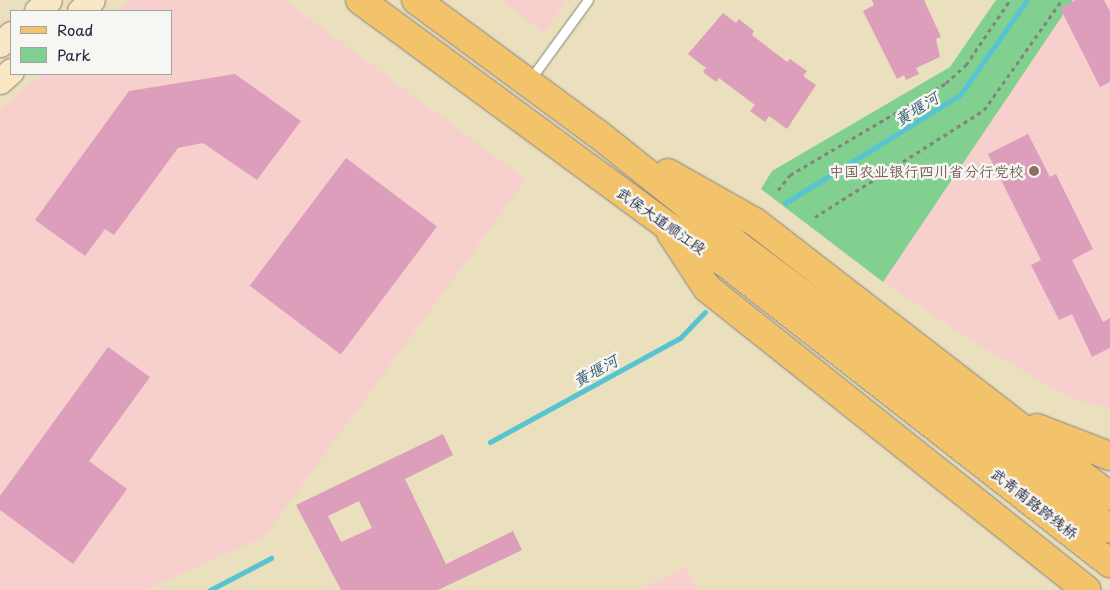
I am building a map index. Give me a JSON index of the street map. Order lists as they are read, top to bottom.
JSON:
{
  "streets": {
    "main road": ["武侯大道顺江段", "武青南路跨线桥"]
  },
  "crossings": [
    ["武侯大道顺江段", "武青南路跨线桥"]
  ],
  "water": ["黄堰河"],
  "places": ["中国农业银行四川省分行党校"],
  "legend": ["Road", "Park"]
}
